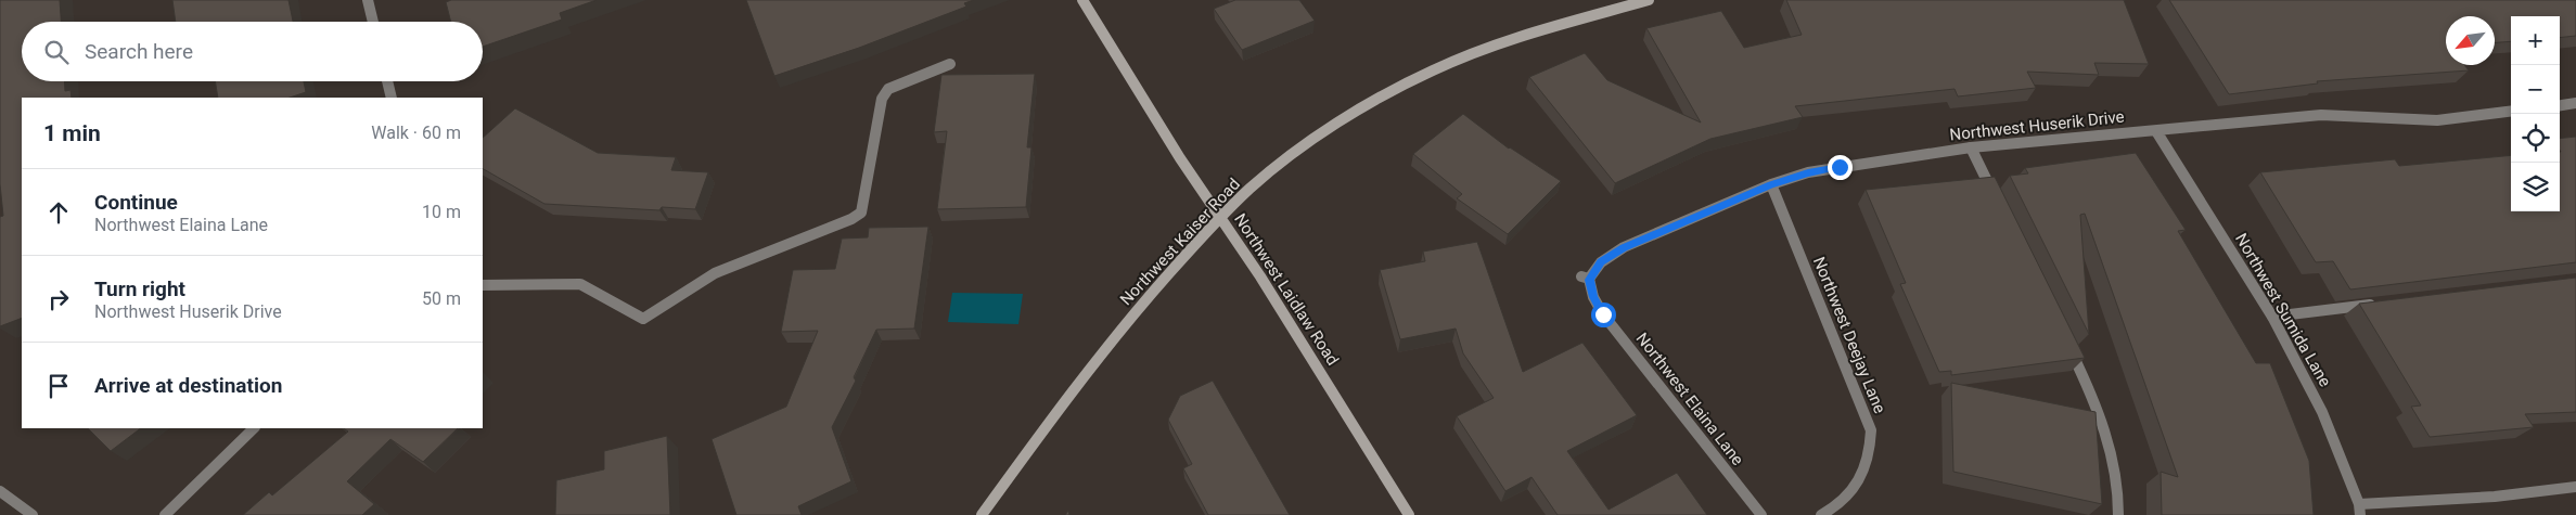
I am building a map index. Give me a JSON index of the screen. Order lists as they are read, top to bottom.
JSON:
{
  "streets": {
    "main road": ["Northwest Kaiser Road", "Northwest Laidlaw Road"],
    "street": [
      "Northwest Huserik Drive",
      "Northwest Sumida Lane",
      "Northwest Deejay Lane",
      "Northwest Elaina Lane"
    ]
  },
  "crossings": [
    ["Northwest Huserik Drive", "Northwest Sumida Lane"],
    ["Northwest Huserik Drive", "Northwest Deejay Lane"],
    ["Northwest Huserik Drive", "Northwest Elaina Lane"],
    ["Northwest Kaiser Road", "Northwest Laidlaw Road"]
  ],
  "north": "bottom left",
  "page": {
    "map_buttons": ["+", "−"],
    "search": "Search here",
    "heading": ["1 min", "Walk · 60 m"],
    "list": [
      ["Continue", "Northwest Elaina Lane", "10 m"],
      ["Turn right", "Northwest Huserik Drive", "50 m"],
      "Arrive at destination"
    ]
  }
}
